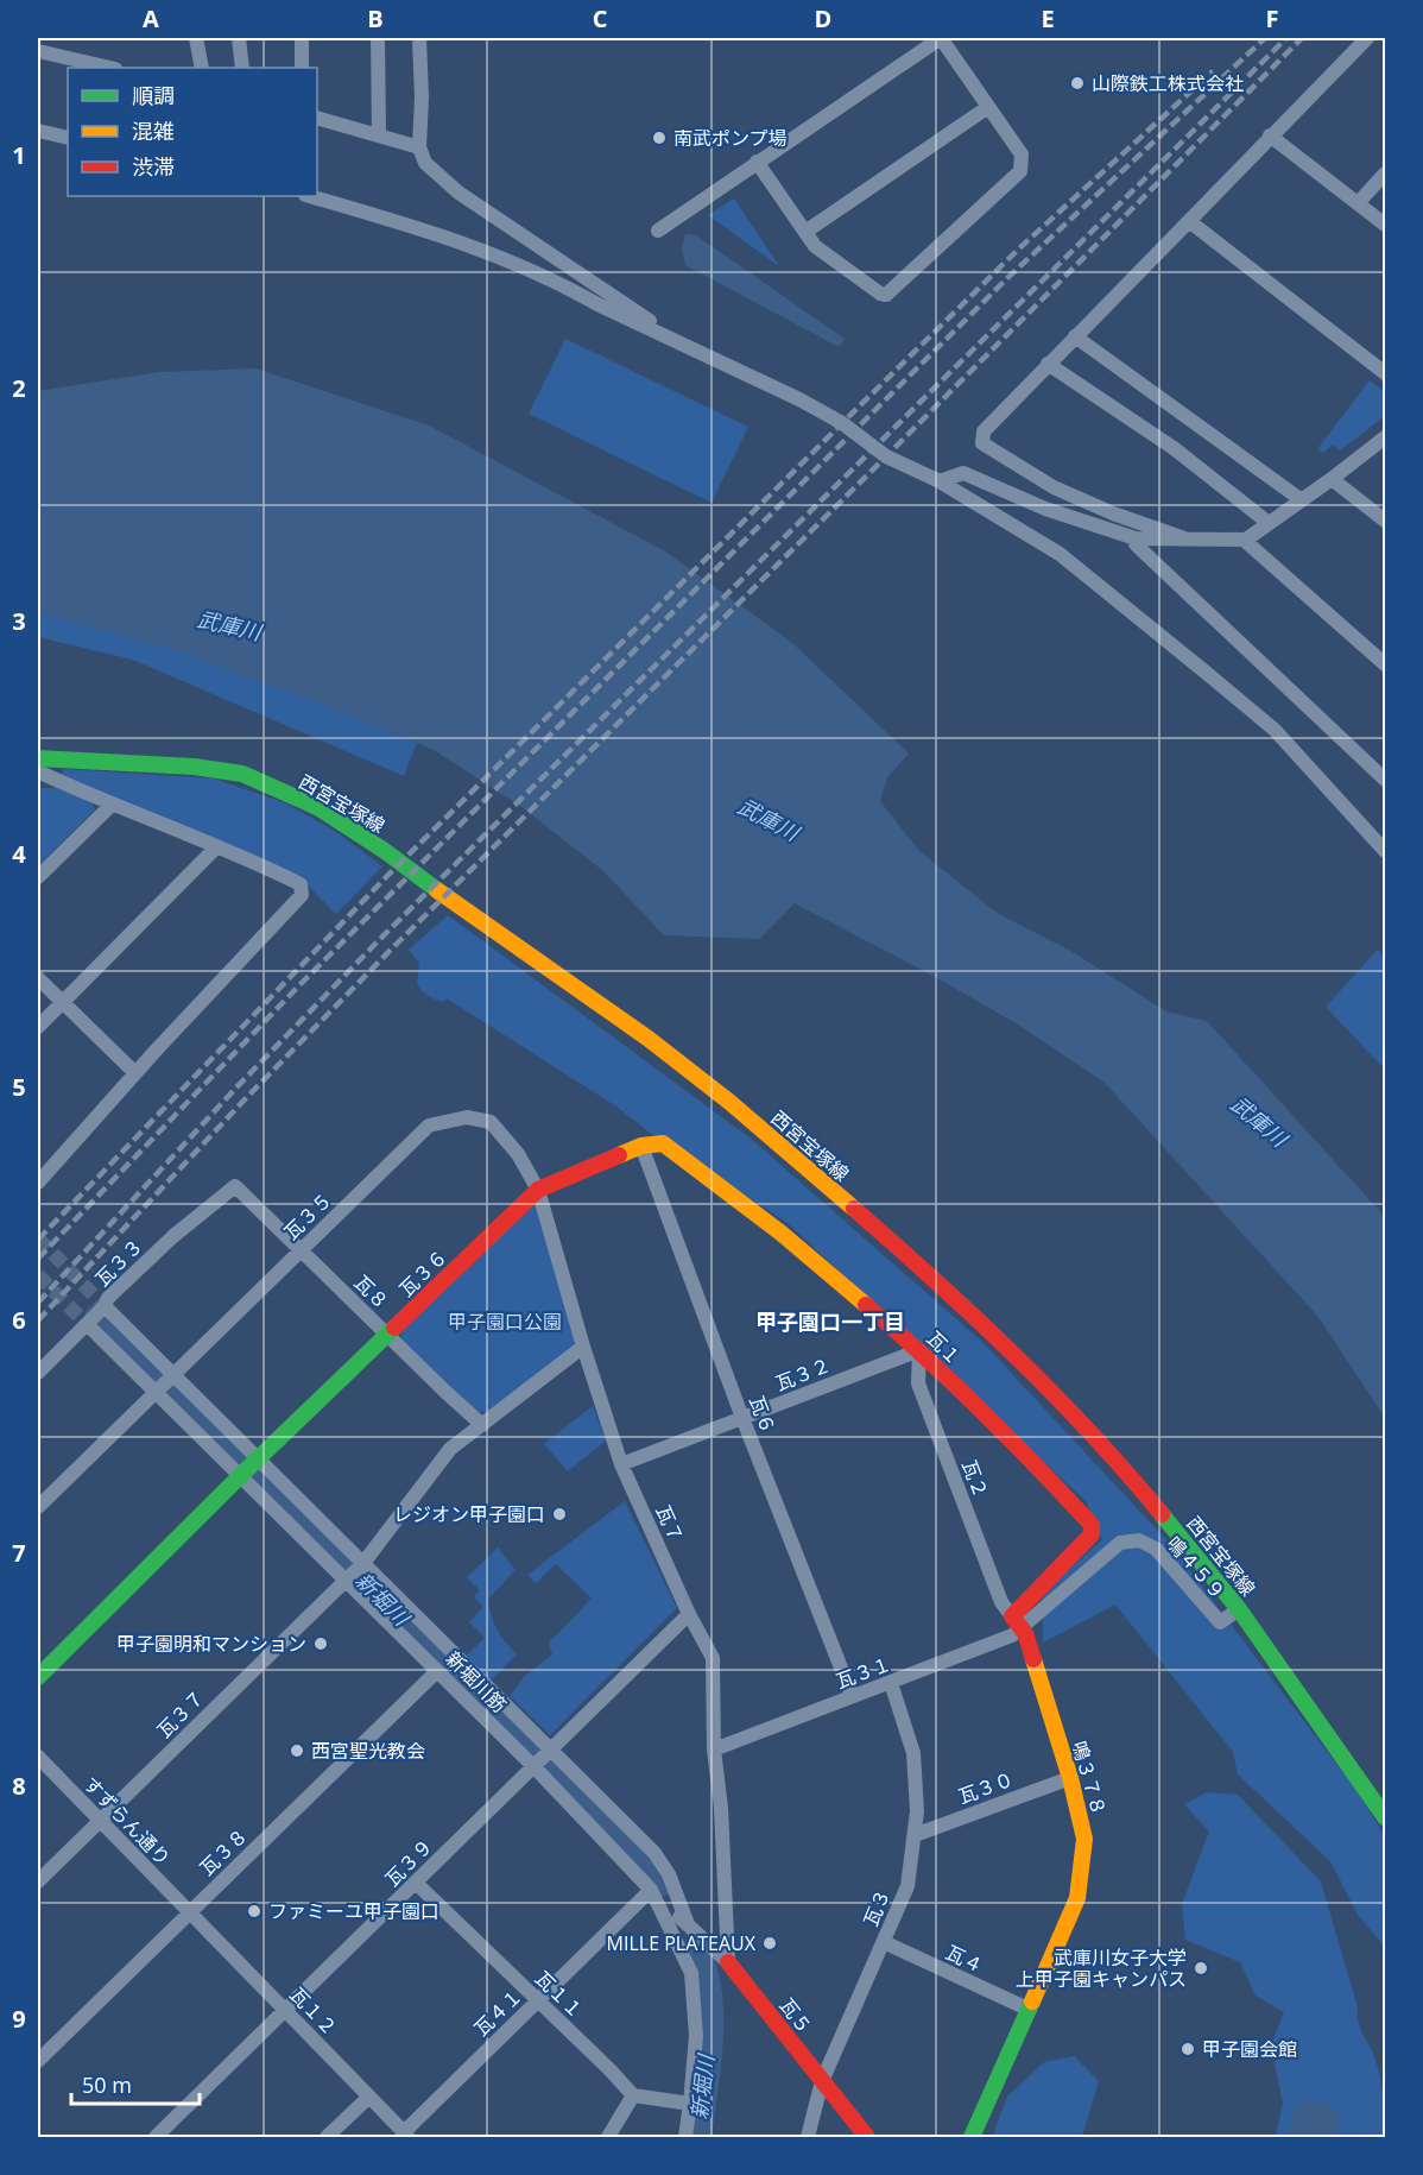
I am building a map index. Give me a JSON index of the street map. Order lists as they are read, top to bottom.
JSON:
{
  "streets": {
    "street": [
      "西宮宝塚線",
      "瓦３５",
      "瓦３３",
      "瓦３６",
      "瓦８",
      "瓦１",
      "瓦３２",
      "瓦６",
      "瓦２",
      "瓦７",
      "鳴４５９",
      "瓦３１",
      "新堀川筋",
      "瓦３７",
      "鳴３７８",
      "瓦３０",
      "すずらん通り",
      "瓦３８",
      "瓦３９",
      "瓦３",
      "瓦４",
      "瓦１１",
      "瓦１２",
      "瓦４１",
      "瓦５"
    ]
  },
  "crossings": [
    ["西宮宝塚線", "鳴４５９"],
    ["瓦３５", "瓦８"],
    ["瓦３５", "瓦７"],
    ["瓦３５", "新堀川筋"],
    ["瓦３３", "瓦８"],
    ["瓦３３", "新堀川筋"],
    ["瓦３６", "瓦８"],
    ["瓦３６", "瓦１"],
    ["瓦３６", "瓦６"],
    ["瓦３６", "瓦７"],
    ["瓦３６", "新堀川筋"],
    ["瓦８", "瓦３７"],
    ["瓦１", "瓦３２"],
    ["瓦１", "瓦６"],
    ["瓦１", "瓦２"],
    ["瓦１", "鳴４５９"],
    ["瓦１", "瓦３１"],
    ["瓦１", "鳴３７８"],
    ["瓦３２", "瓦６"],
    ["瓦３２", "瓦２"],
    ["瓦３２", "瓦７"],
    ["瓦６", "瓦３１"],
    ["瓦２", "鳴４５９"],
    ["瓦２", "瓦３１"],
    ["瓦２", "鳴３７８"],
    ["瓦７", "瓦３１"],
    ["瓦７", "瓦３７"],
    ["瓦７", "瓦３９"],
    ["瓦７", "瓦５"],
    ["鳴４５９", "瓦３１"],
    ["鳴４５９", "鳴３７８"],
    ["瓦３１", "鳴３７８"],
    ["瓦３１", "瓦３"],
    ["新堀川筋", "瓦３７"],
    ["新堀川筋", "瓦３８"],
    ["新堀川筋", "瓦３９"],
    ["新堀川筋", "瓦４１"],
    ["新堀川筋", "瓦５"],
    ["瓦３７", "すずらん通り"],
    ["鳴３７８", "瓦３０"],
    ["鳴３７８", "瓦４"],
    ["瓦３０", "瓦３"],
    ["すずらん通り", "瓦３８"],
    ["すずらん通り", "瓦１２"],
    ["瓦３８", "瓦１２"],
    ["瓦３９", "瓦１１"],
    ["瓦３９", "瓦１２"],
    ["瓦３", "瓦４"],
    ["瓦３", "瓦５"],
    ["瓦１１", "瓦４１"],
    ["瓦１２", "瓦４１"],
    ["瓦４１", "瓦５"]
  ],
  "districts": ["甲子園口一丁目"],
  "water": ["武庫川", "新堀川"],
  "parks": ["甲子園口公園"],
  "places": [
    "山際鉄工株式会社",
    "南武ポンプ場",
    "レジオン甲子園口",
    "甲子園明和マンション",
    "西宮聖光教会",
    "ファミーユ甲子園口",
    "MILLE PLATEAUX",
    "武庫川女子大学 上甲子園キャンパス",
    "甲子園会館"
  ],
  "legend": ["順調", "混雑", "渋滞"],
  "scale_bar": "50 m",
  "grid": {
    "columns": [
      "A",
      "B",
      "C",
      "D",
      "E",
      "F"
    ],
    "rows": [
      "1",
      "2",
      "3",
      "4",
      "5",
      "6",
      "7",
      "8",
      "9"
    ]
  }
}
